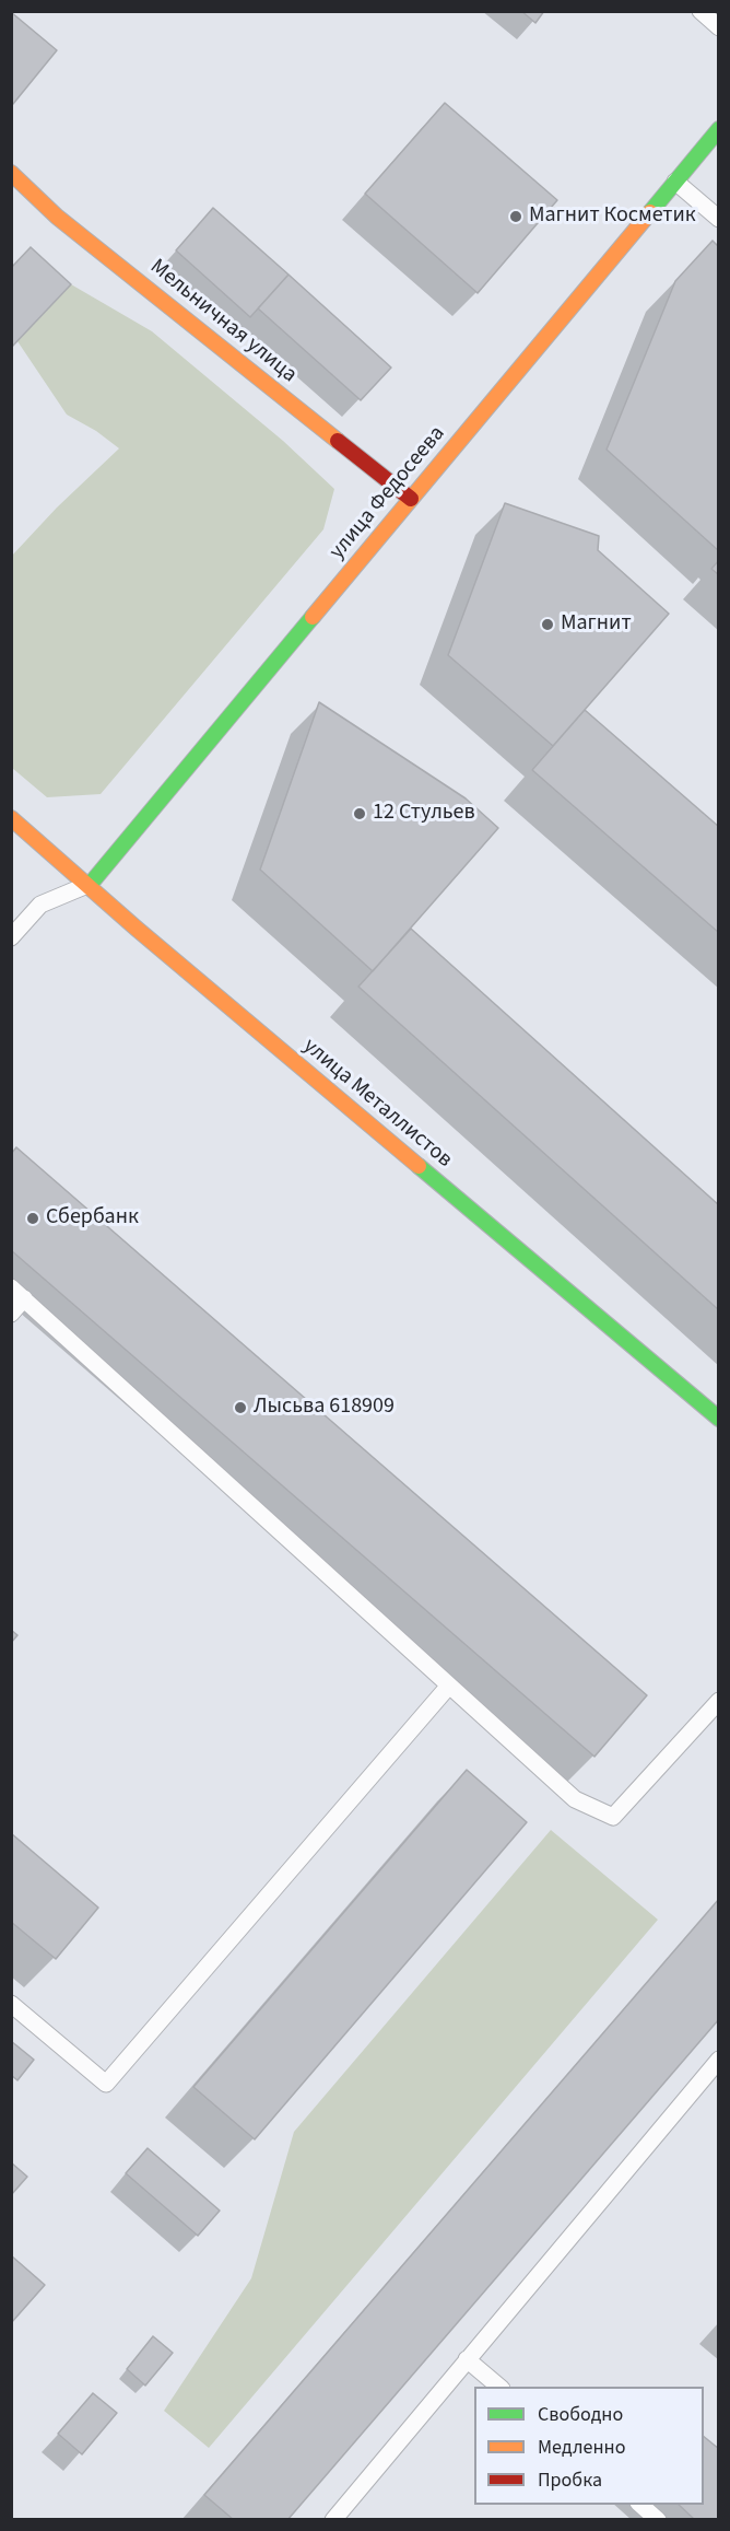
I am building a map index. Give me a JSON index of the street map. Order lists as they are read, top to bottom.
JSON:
{
  "streets": {
    "street": ["Мельничная улица", "улица Федосеева", "улица Металлистов"]
  },
  "crossings": [
    ["Мельничная улица", "улица Федосеева"],
    ["улица Федосеева", "улица Металлистов"]
  ],
  "places": [
    "Магнит Косметик",
    "Магнит",
    "12 Стульев",
    "Сбербанк",
    "Лысьва 618909"
  ],
  "legend": ["Свободно", "Медленно", "Пробка"]
}
